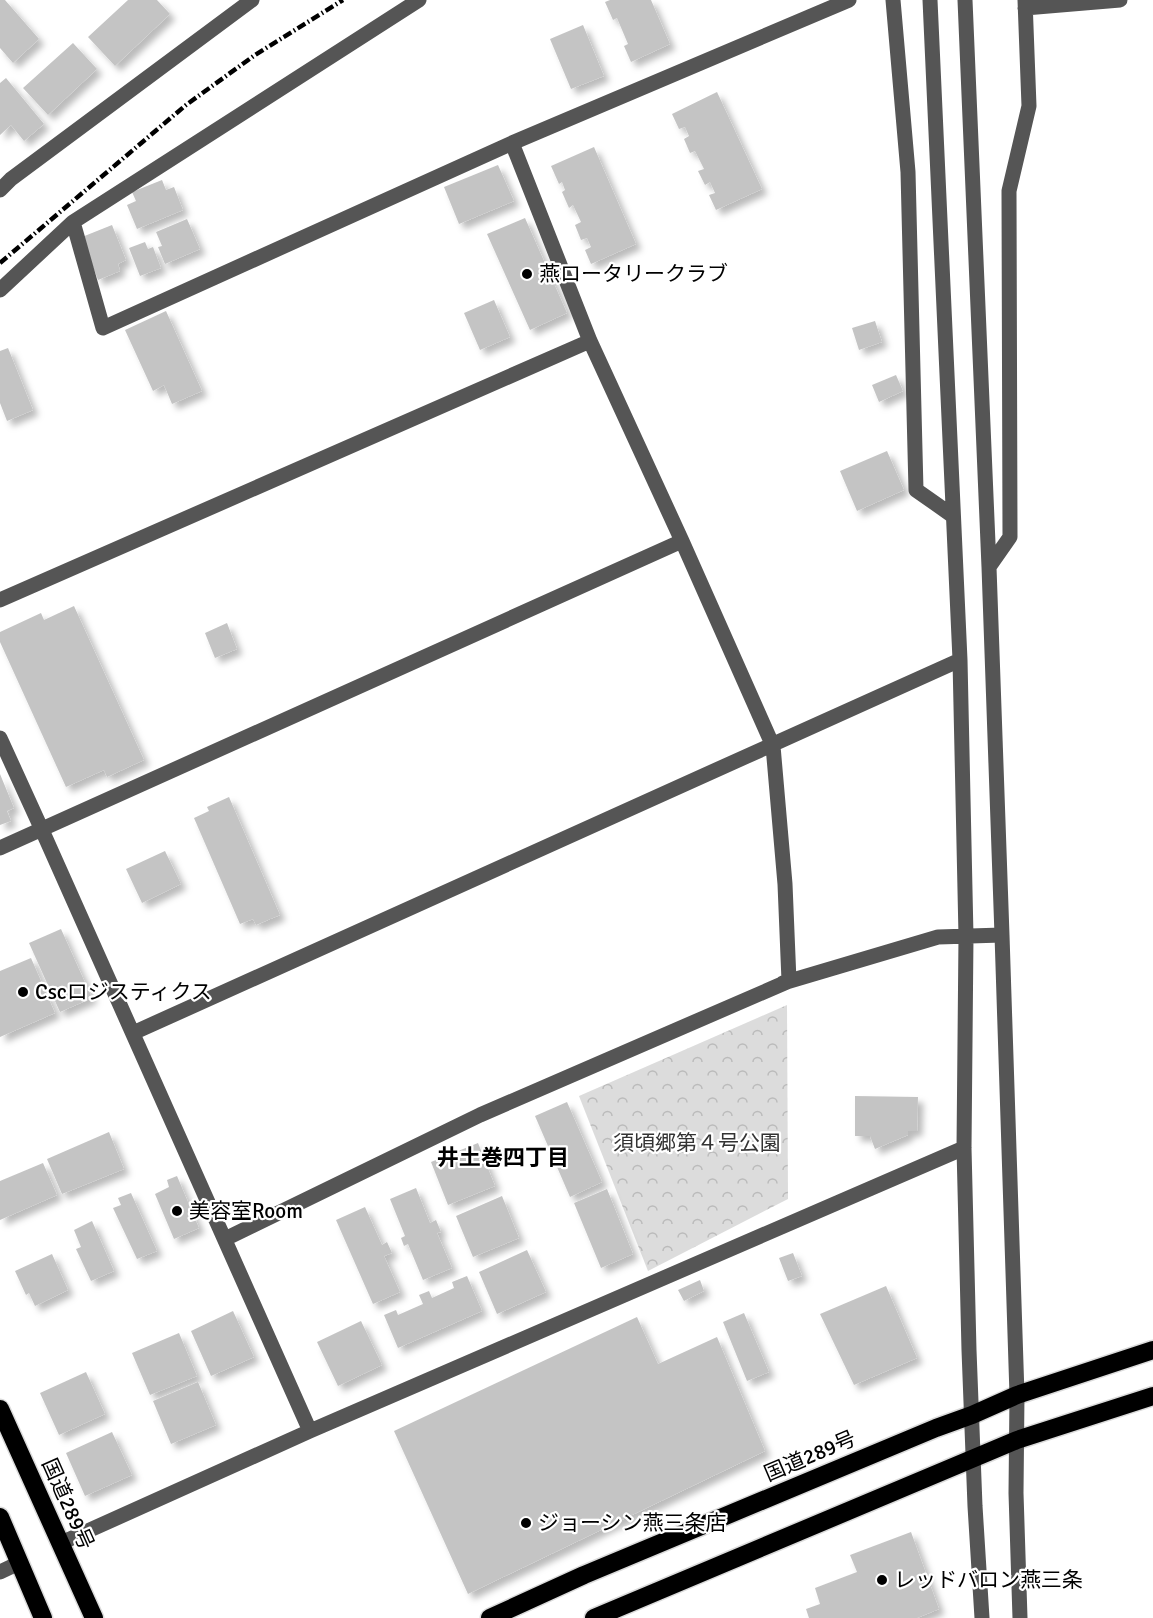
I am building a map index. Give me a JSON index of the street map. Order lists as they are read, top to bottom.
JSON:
{
  "streets": {
    "highway": ["国道289号"]
  },
  "districts": ["井土巻四丁目"],
  "parks": ["須頃郷第４号公園"],
  "places": [
    "燕ロータリークラブ",
    "Cscロジスティクス",
    "美容室Room",
    "ジョーシン燕三条店",
    "レッドバロン燕三条"
  ]
}
